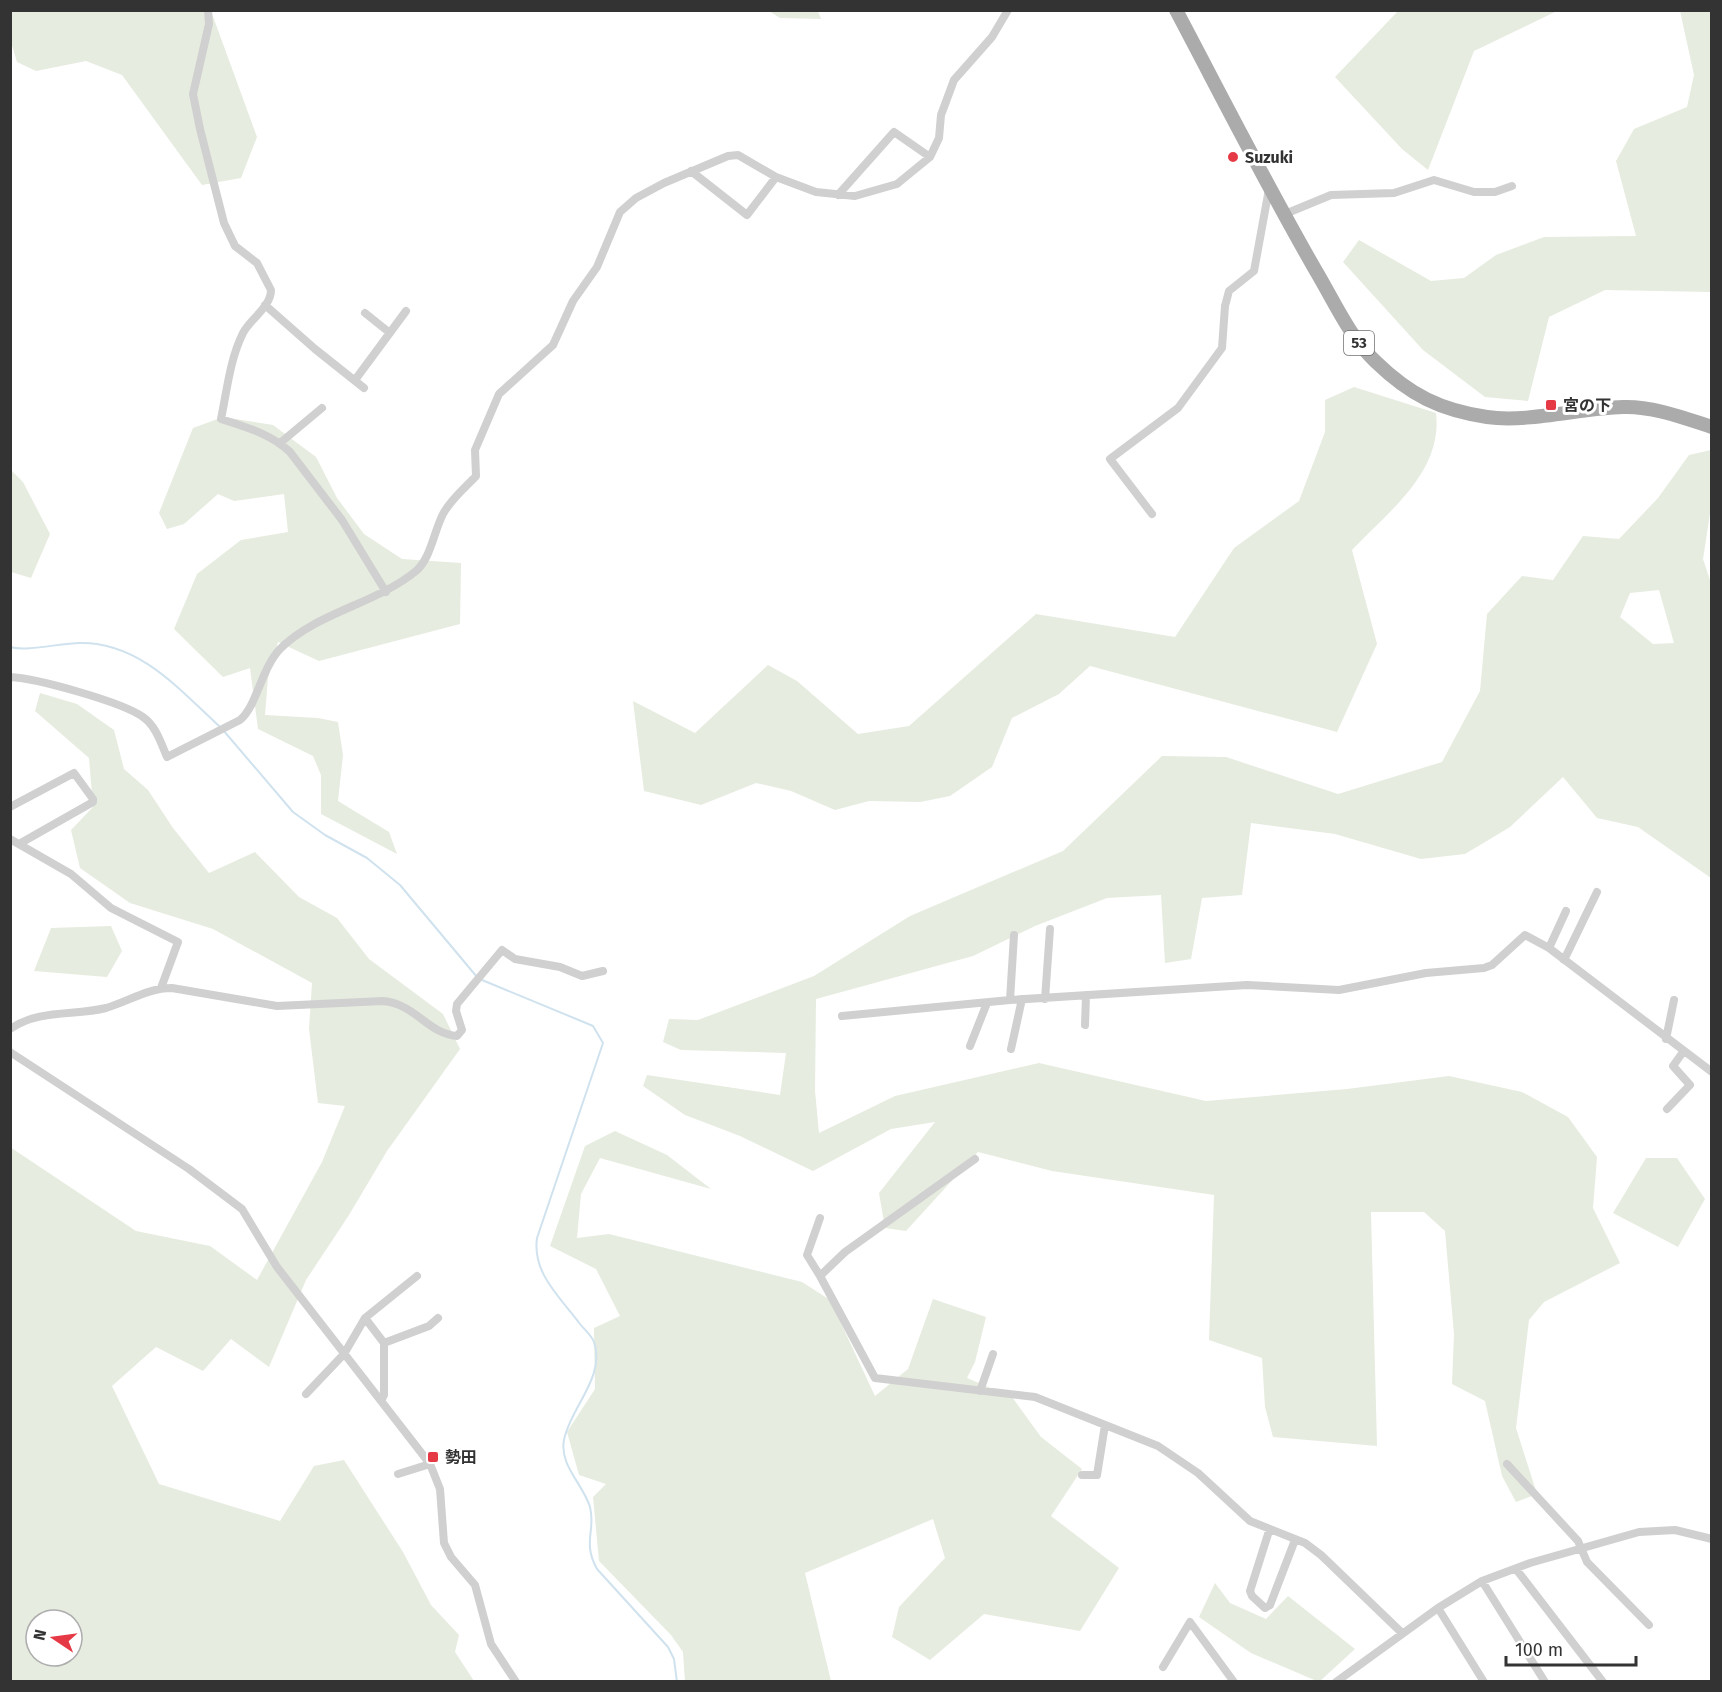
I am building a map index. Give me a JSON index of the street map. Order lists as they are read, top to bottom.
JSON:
{
  "streets": {
    "main road": ["53"]
  },
  "places": {
    "other": ["Suzuki"],
    "transit": ["宮の下", "勢田"]
  },
  "scale_bar": "100 m",
  "north": "left"
}
